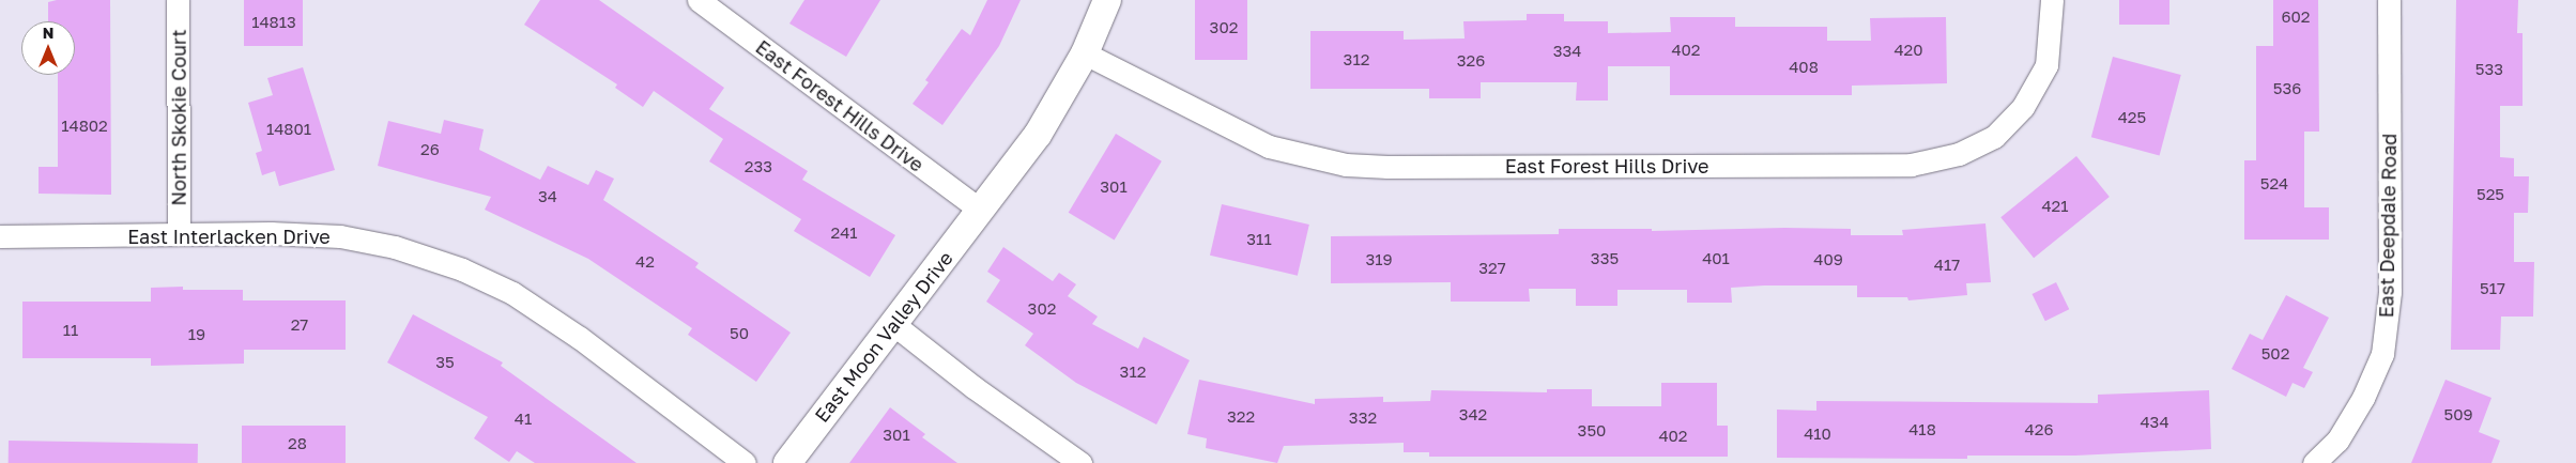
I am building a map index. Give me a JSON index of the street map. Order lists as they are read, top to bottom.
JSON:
{
  "streets": {
    "street": [
      "East Forest Hills Drive",
      "North Skokie Court",
      "East Deepdale Road",
      "East Interlacken Drive",
      "East Moon Valley Drive"
    ]
  },
  "crossings": [
    ["East Forest Hills Drive", "East Moon Valley Drive"],
    ["North Skokie Court", "East Interlacken Drive"]
  ],
  "house_numbers": [
    "602",
    "14813",
    "302",
    "402",
    "420",
    "334",
    "312",
    "326",
    "408",
    "533",
    "536",
    "425",
    "14802",
    "14801",
    "26",
    "233",
    "524",
    "301",
    "525",
    "34",
    "421",
    "241",
    "311",
    "335",
    "401",
    "319",
    "409",
    "42",
    "417",
    "327",
    "517",
    "302",
    "27",
    "11",
    "50",
    "19",
    "502",
    "35",
    "312",
    "342",
    "509",
    "322",
    "332",
    "41",
    "434",
    "418",
    "426",
    "350",
    "410",
    "301",
    "402",
    "28"
  ],
  "north": "top"
}
